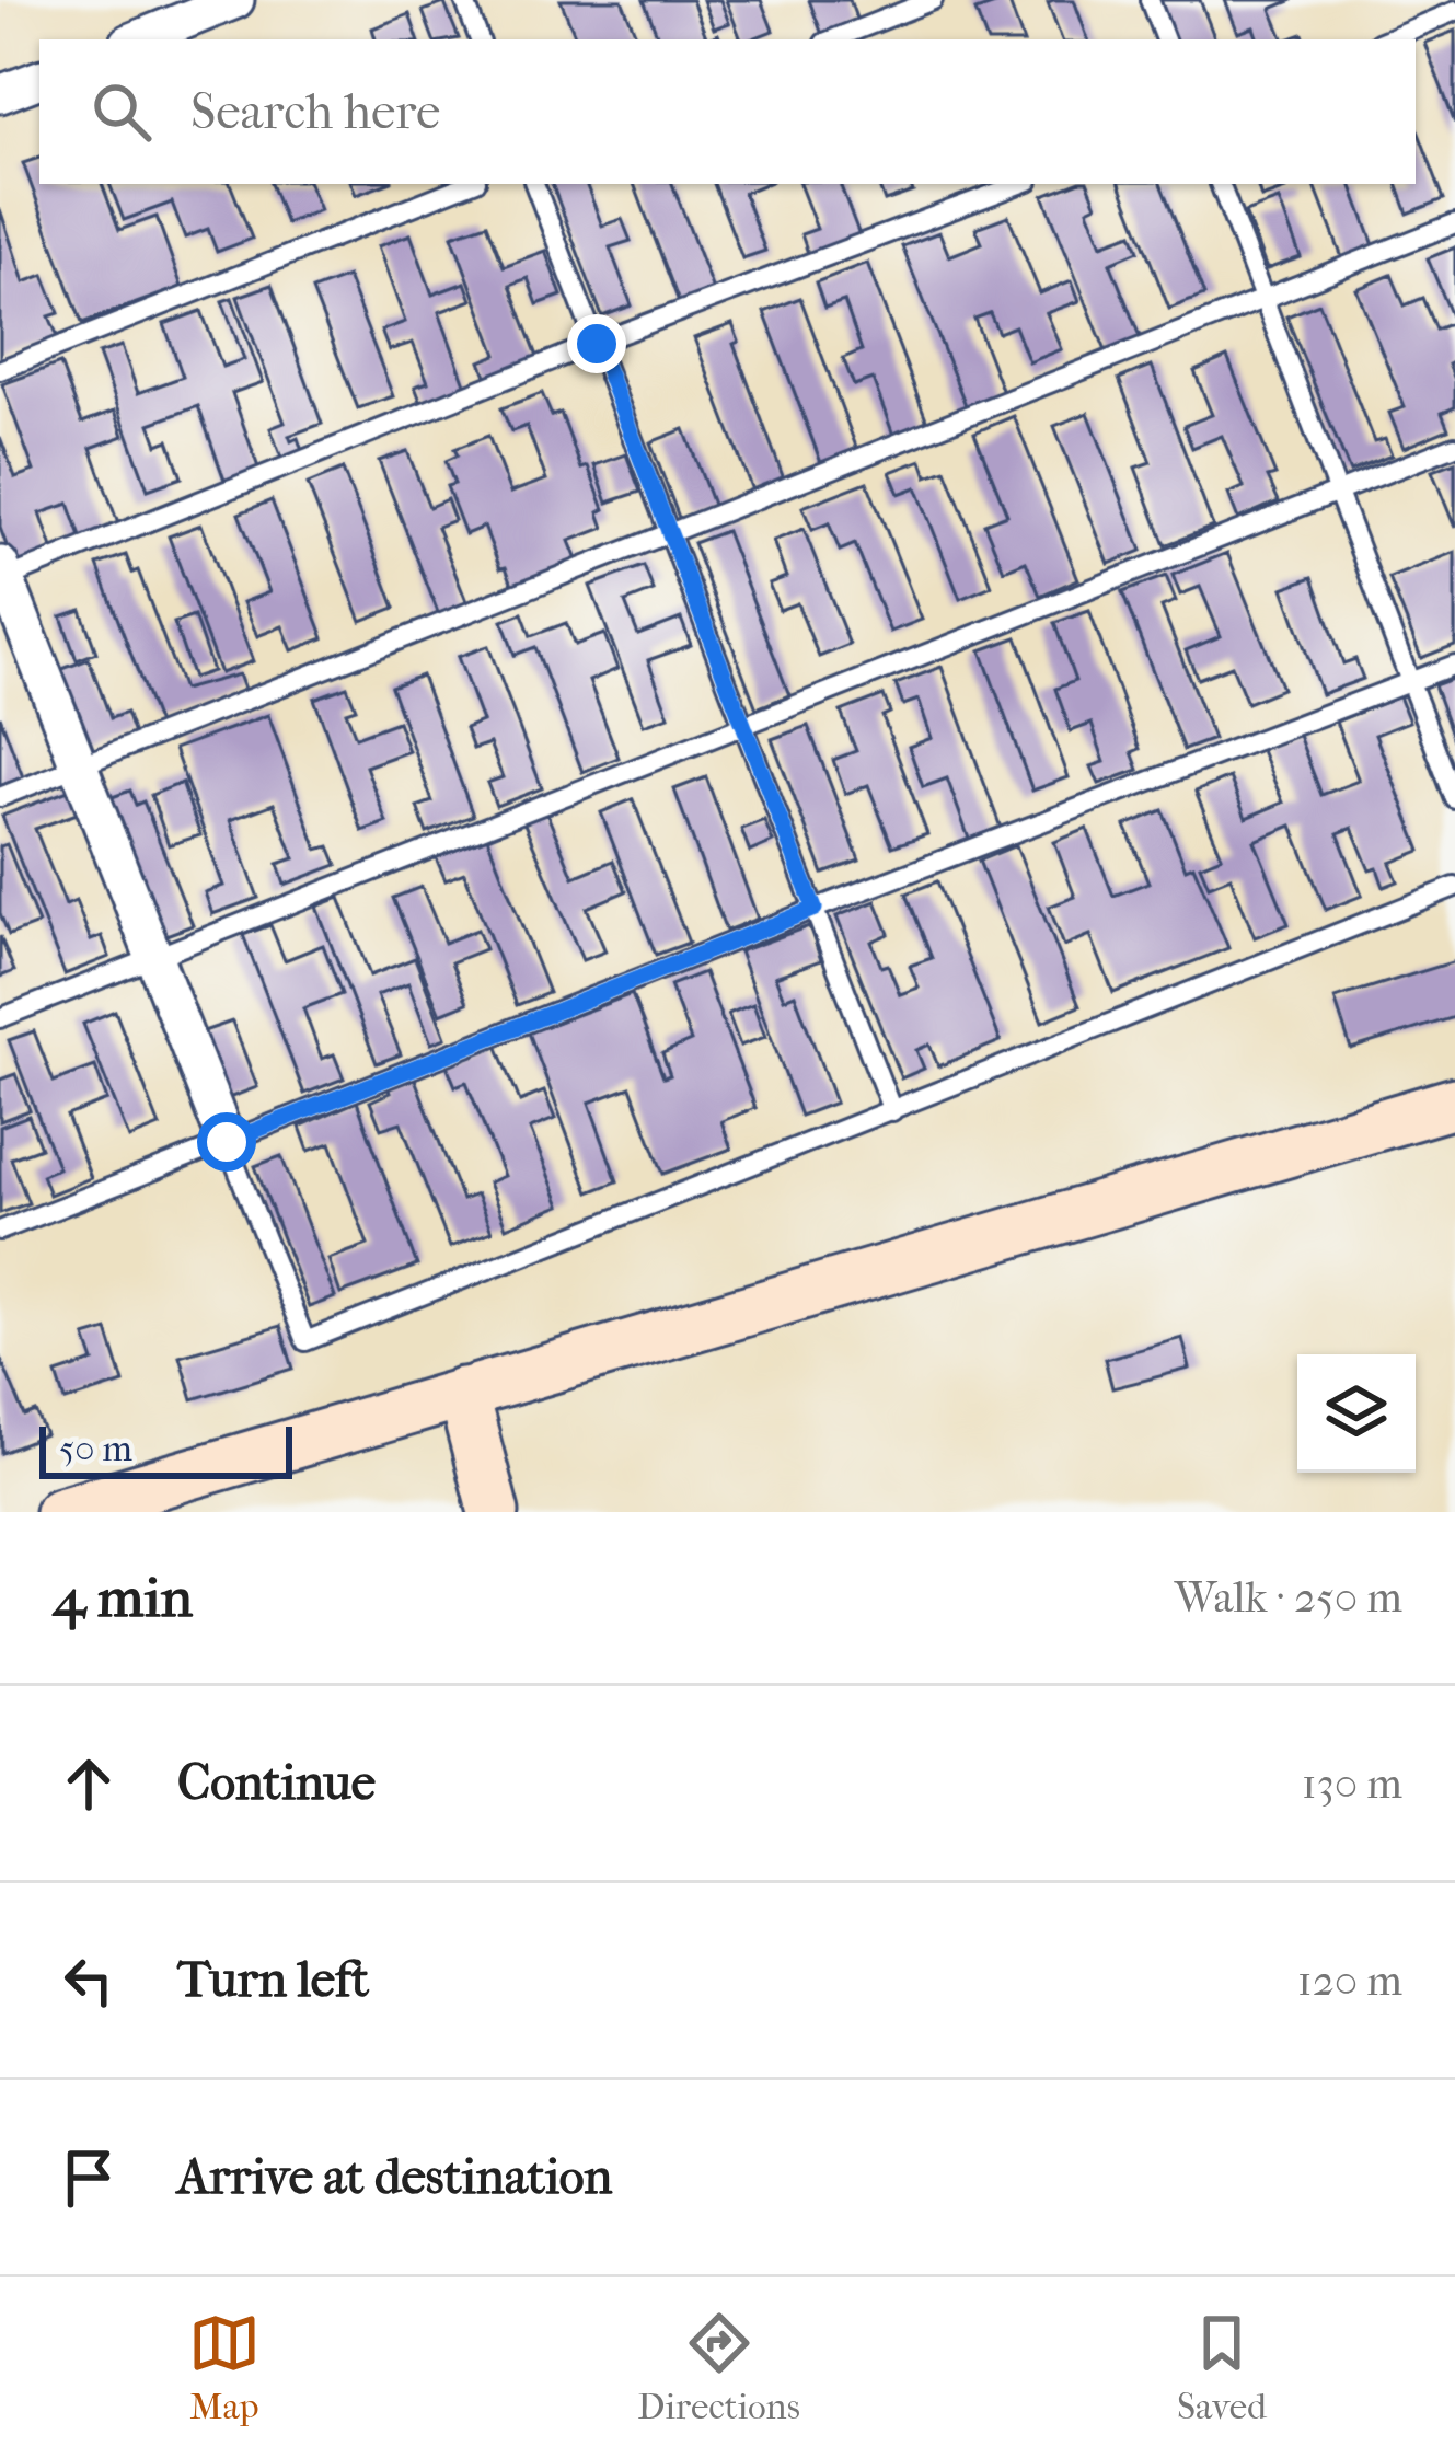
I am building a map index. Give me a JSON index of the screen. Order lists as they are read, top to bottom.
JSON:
{
  "scale_bar": "50 m",
  "page": {
    "search": "Search here",
    "scale": "50 m",
    "heading": ["4 min", "Walk · 250 m"],
    "list": [
      ["Continue", "130 m"],
      ["Turn left", "120 m"],
      "Arrive at destination"
    ],
    "nav": ["Map", "Directions", "Saved"]
  }
}
